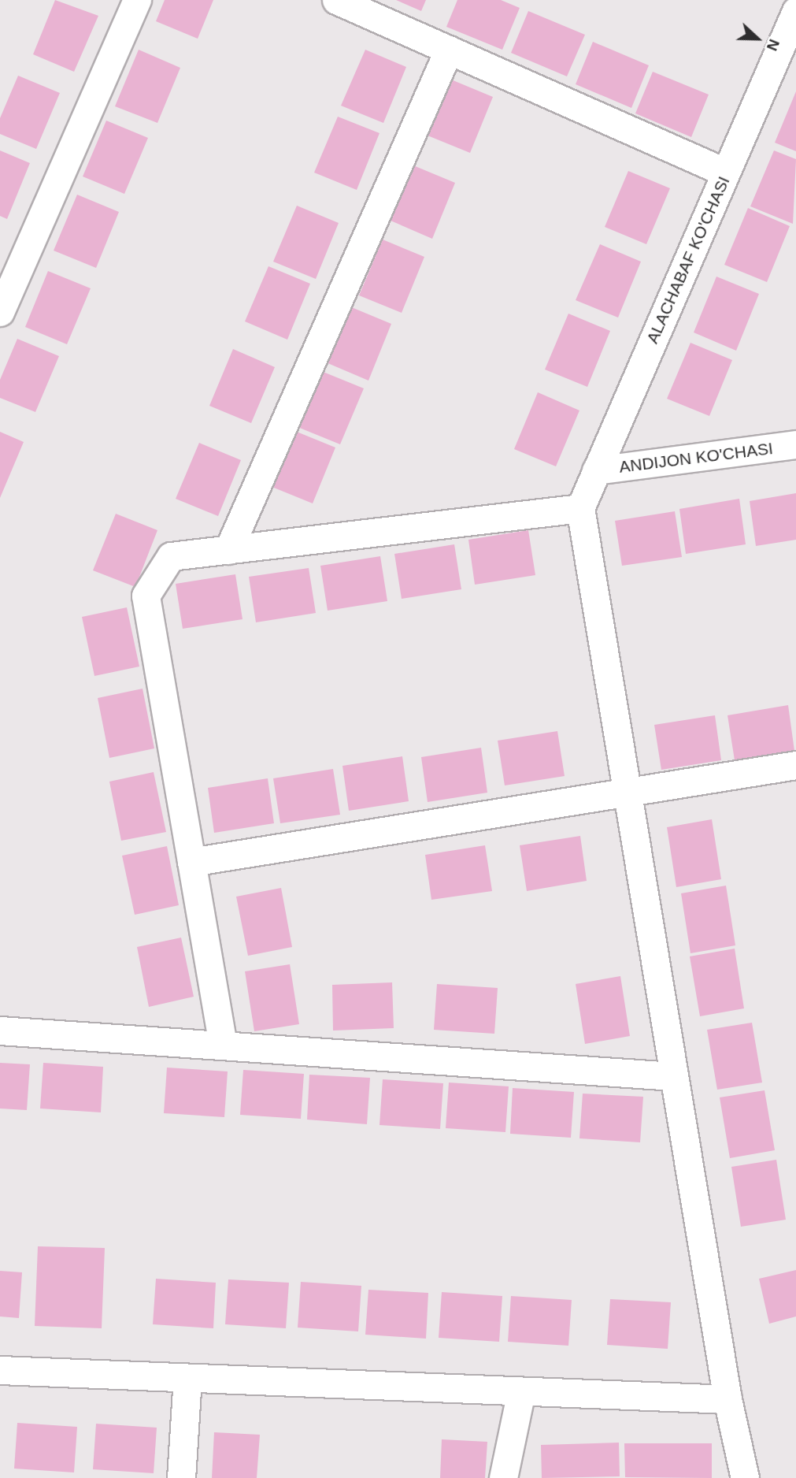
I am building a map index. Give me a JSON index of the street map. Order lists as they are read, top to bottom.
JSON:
{
  "streets": {
    "street": ["ALACHABAF KO'CHASI", "ANDIJON KO'CHASI"]
  },
  "crossings": [
    ["ALACHABAF KO'CHASI", "ANDIJON KO'CHASI"]
  ],
  "north": "right"
}
